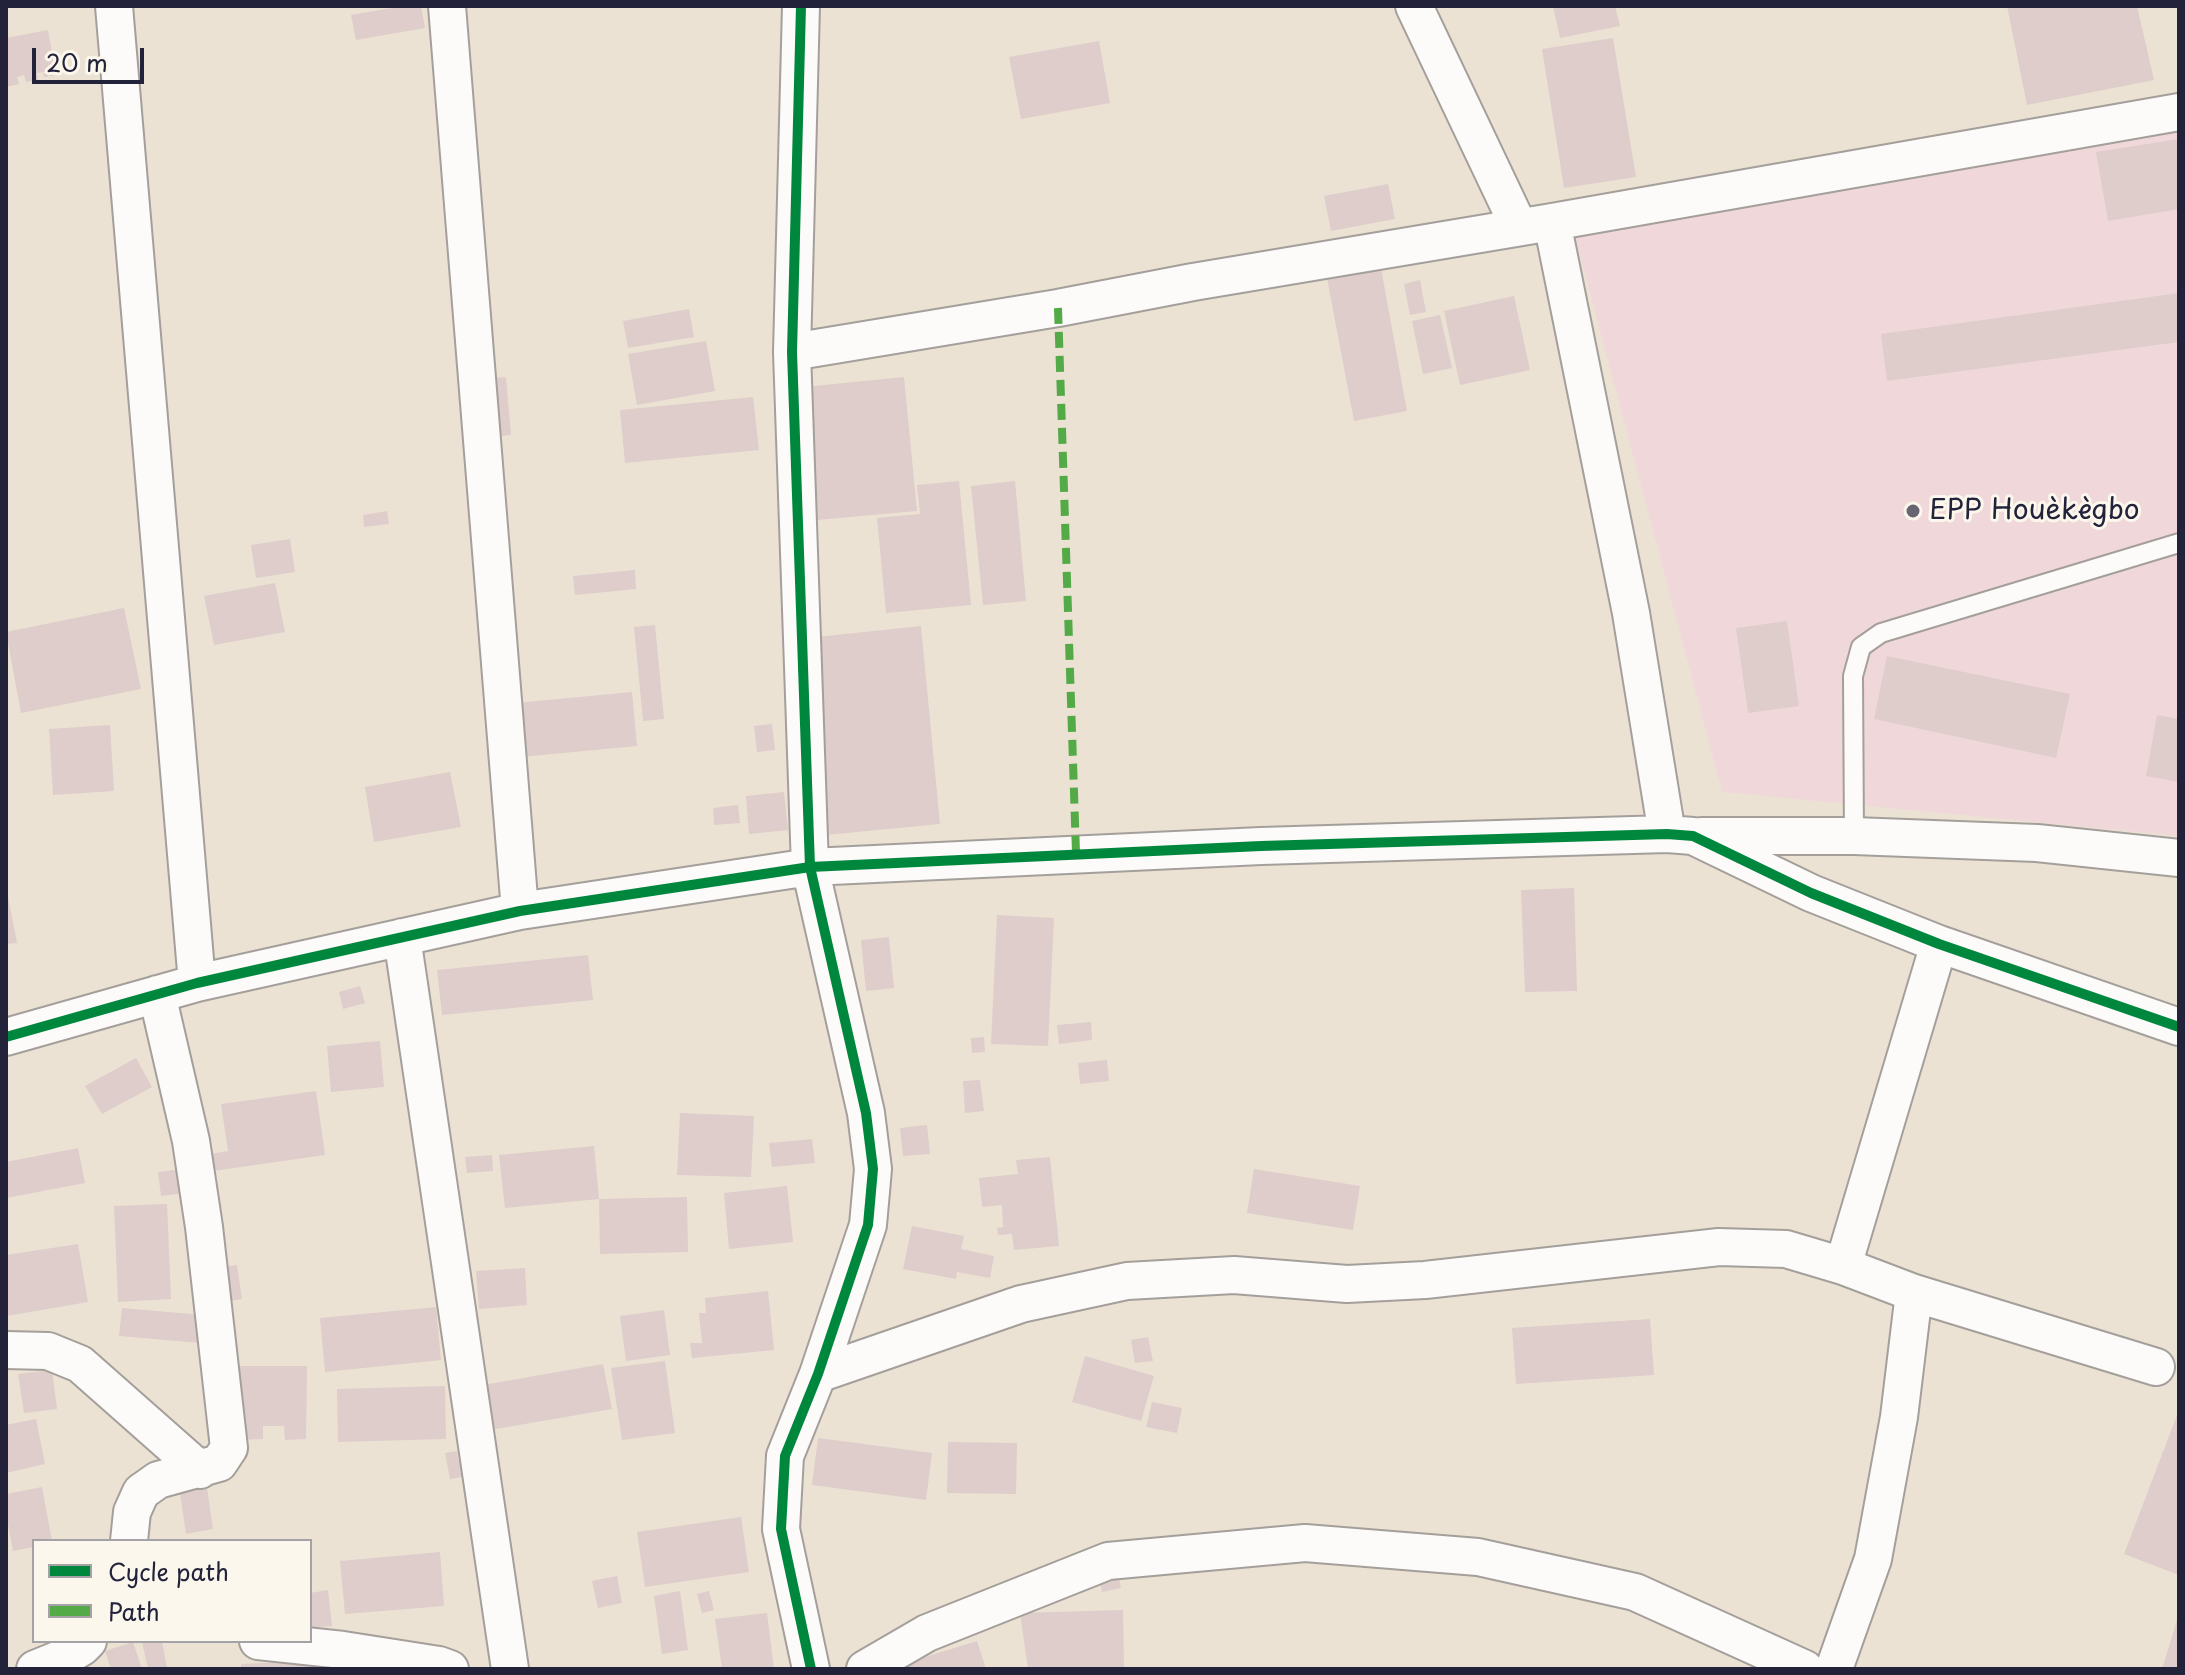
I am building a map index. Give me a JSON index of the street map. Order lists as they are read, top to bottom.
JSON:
{
  "places": ["EPP Houèkègbo"],
  "legend": ["Cycle path", "Path"],
  "scale_bar": "20 m"
}
